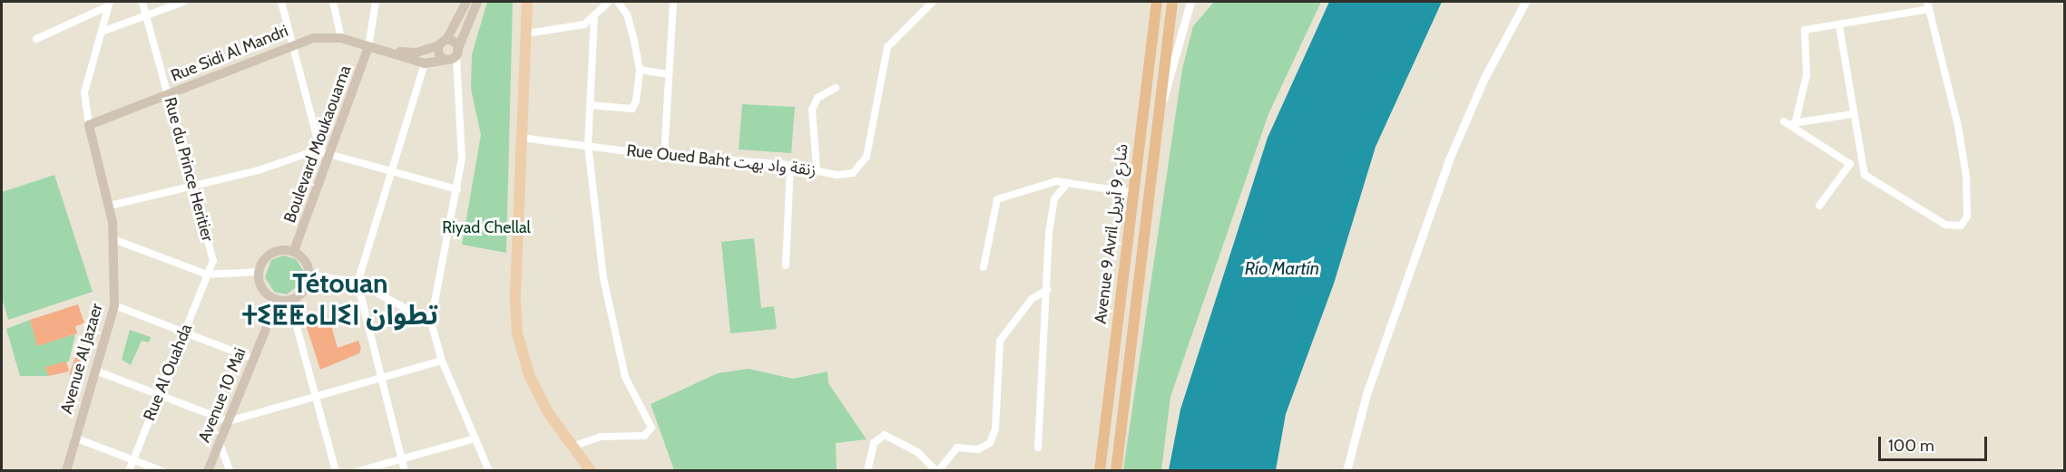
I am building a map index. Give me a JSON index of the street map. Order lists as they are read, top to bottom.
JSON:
{
  "streets": {
    "highway": ["Avenue 9 Avril شارع 9 أبريل"],
    "main road": [
      "Rue Sidi Al Mandri",
      "Boulevard Moukaouama",
      "Avenue Al Jazaer",
      "Avenue 10 Mai"
    ],
    "street": ["Rue Oued Baht زنقة واد بهت", "Rue du Prince Heritier", "Rue Al Ouahda"]
  },
  "crossings": [
    ["Rue Sidi Al Mandri", "Boulevard Moukaouama"],
    ["Rue Sidi Al Mandri", "Rue du Prince Heritier"],
    ["Rue Sidi Al Mandri", "Avenue Al Jazaer"],
    ["Boulevard Moukaouama", "Avenue 10 Mai"],
    ["Rue du Prince Heritier", "Rue Al Ouahda"]
  ],
  "districts": ["Tétouan ⵜⵉⵟⵟⴰⵡⵉⵏ تطوان"],
  "water": ["Río Martín"],
  "parks": ["Riyad Chellal"],
  "scale_bar": "100 m"
}
